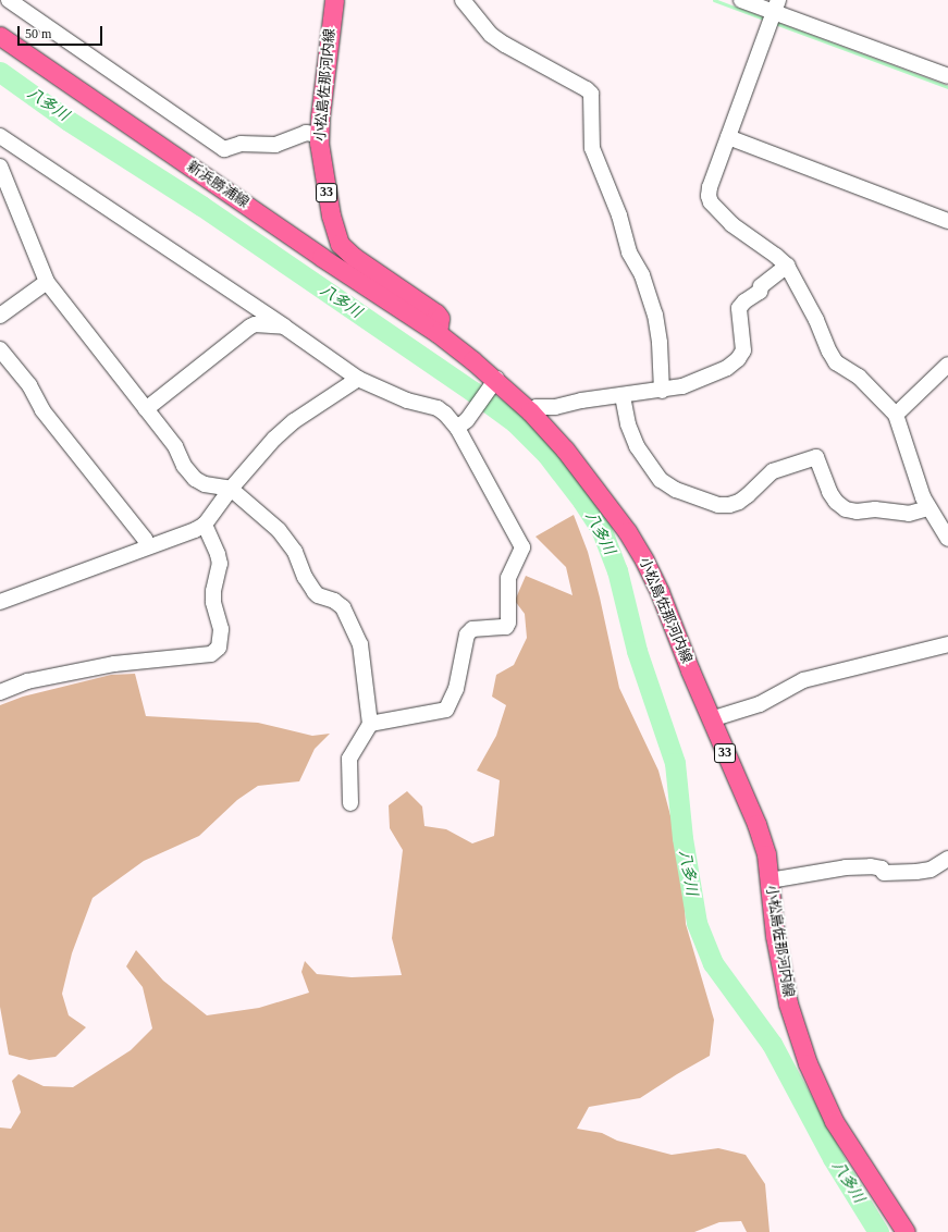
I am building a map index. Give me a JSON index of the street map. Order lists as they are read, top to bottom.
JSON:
{
  "streets": {
    "main road": ["小松島佐那河内線", "新浜勝浦線", "33"]
  },
  "crossings": [
    ["小松島佐那河内線", "新浜勝浦線"]
  ],
  "water": ["八多川"],
  "scale_bar": "50 m"
}
